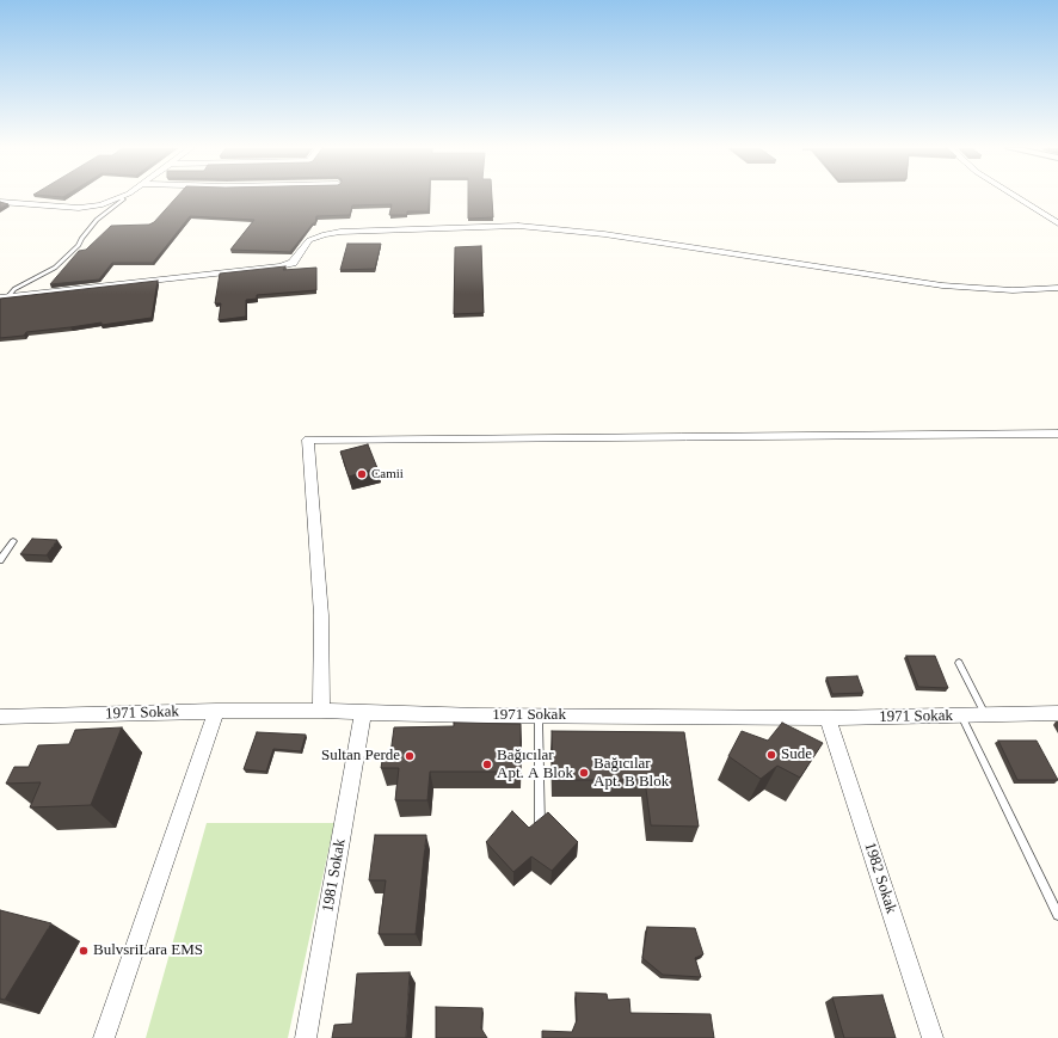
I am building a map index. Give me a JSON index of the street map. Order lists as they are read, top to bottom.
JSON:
{
  "streets": {
    "street": ["1971 Sokak", "1981 Sokak", "1982 Sokak"]
  },
  "crossings": [
    ["1971 Sokak", "1981 Sokak"],
    ["1971 Sokak", "1982 Sokak"]
  ],
  "places": [
    "Camii",
    "Sude",
    "Sultan Perde",
    "Bağıcılar Apt. A Blok",
    "Bağıcılar Apt. B Blok",
    "BulvsriLara EMS"
  ]
}
